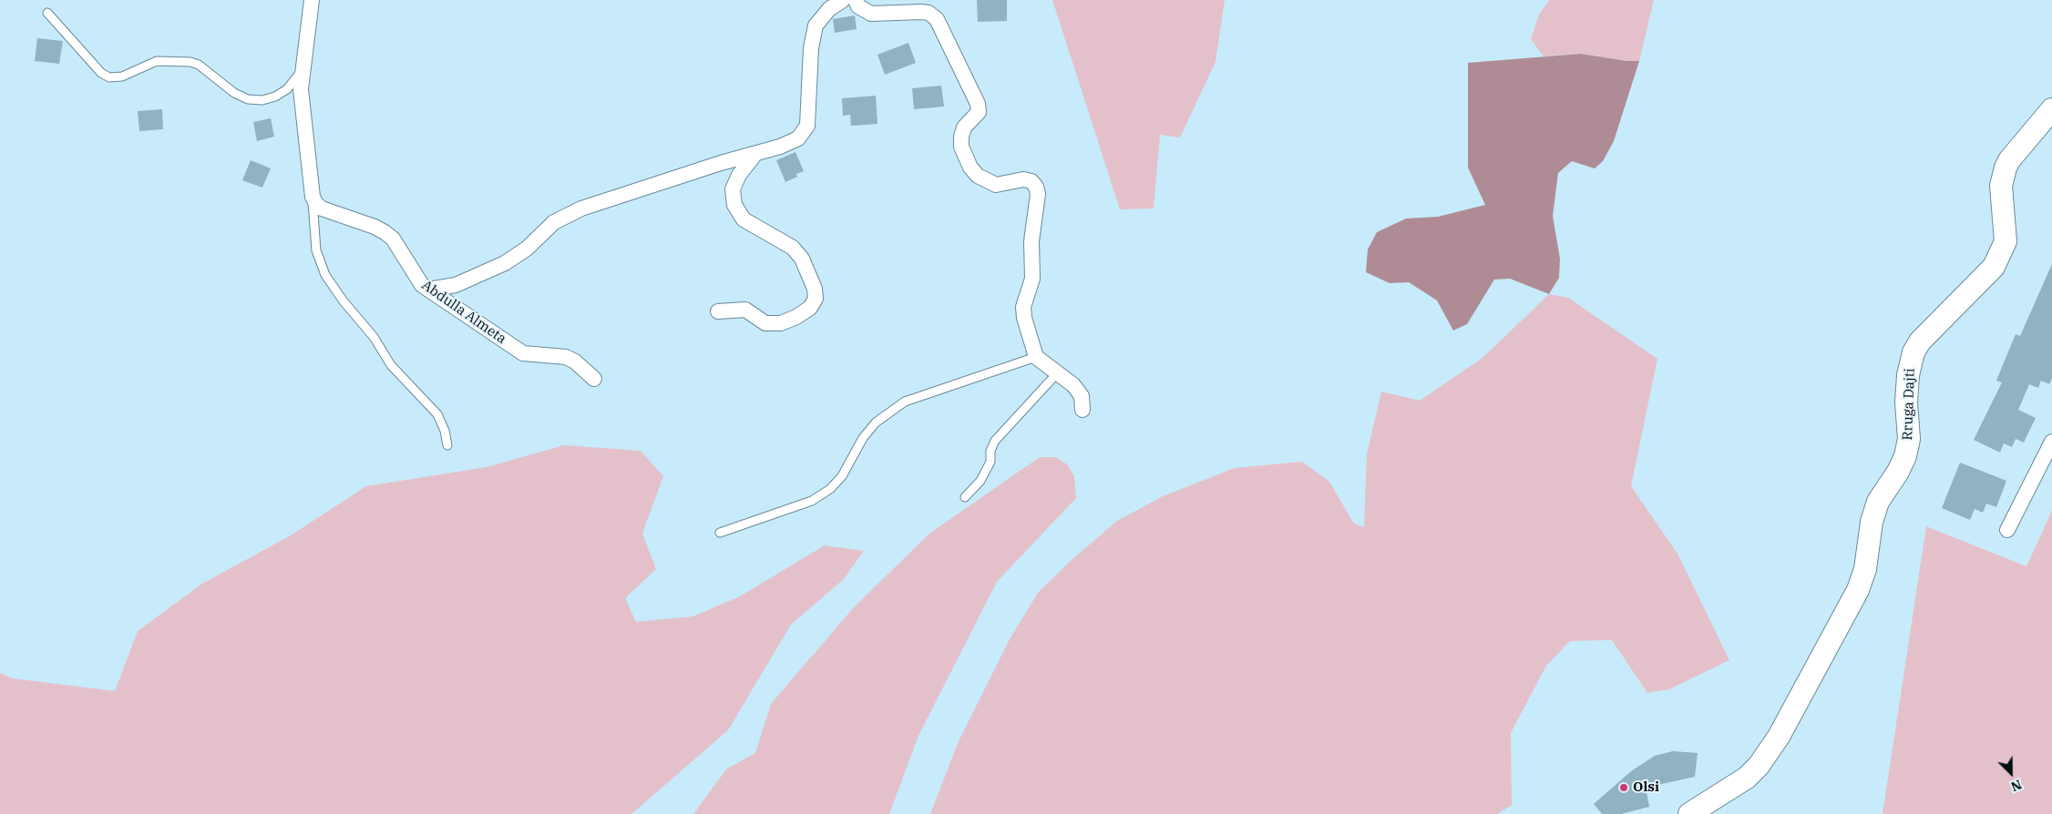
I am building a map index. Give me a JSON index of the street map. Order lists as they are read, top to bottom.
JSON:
{
  "streets": {
    "main road": ["Rruga Dajti"],
    "street": ["Abdulla Almeta"]
  },
  "places": ["Olsi"],
  "north": "bottom right"
}
